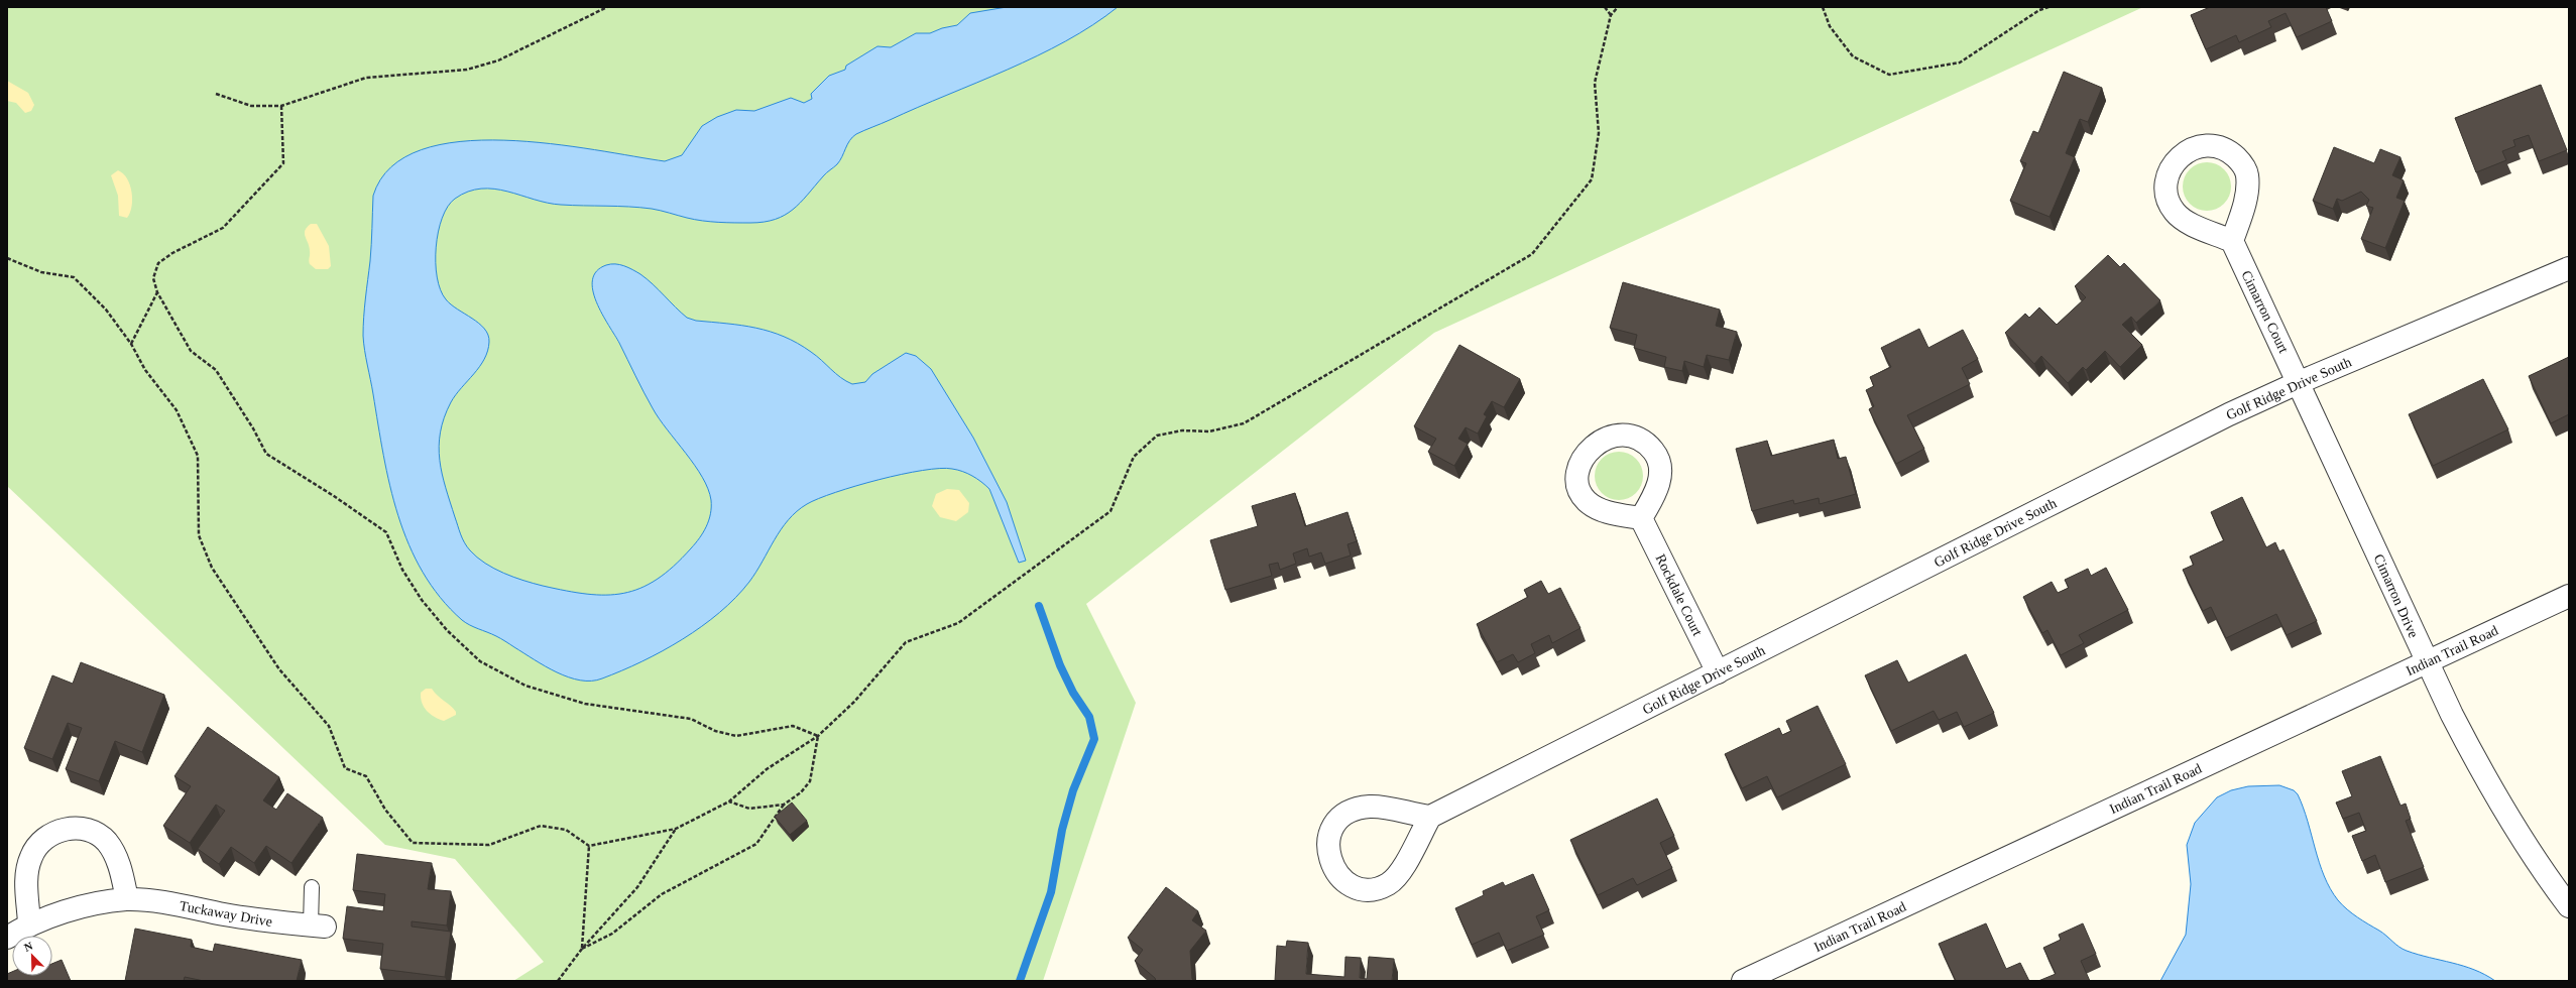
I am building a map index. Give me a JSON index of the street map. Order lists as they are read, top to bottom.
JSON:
{
  "streets": {
    "street": [
      "Cimarron Court",
      "Golf Ridge Drive South",
      "Rockdale Court",
      "Cimarron Drive",
      "Indian Trail Road",
      "Tuckaway Drive"
    ]
  },
  "crossings": [
    ["Cimarron Court", "Golf Ridge Drive South"],
    ["Cimarron Court", "Cimarron Drive"],
    ["Golf Ridge Drive South", "Rockdale Court"],
    ["Golf Ridge Drive South", "Cimarron Drive"],
    ["Cimarron Drive", "Indian Trail Road"]
  ],
  "north": "top left"
}
